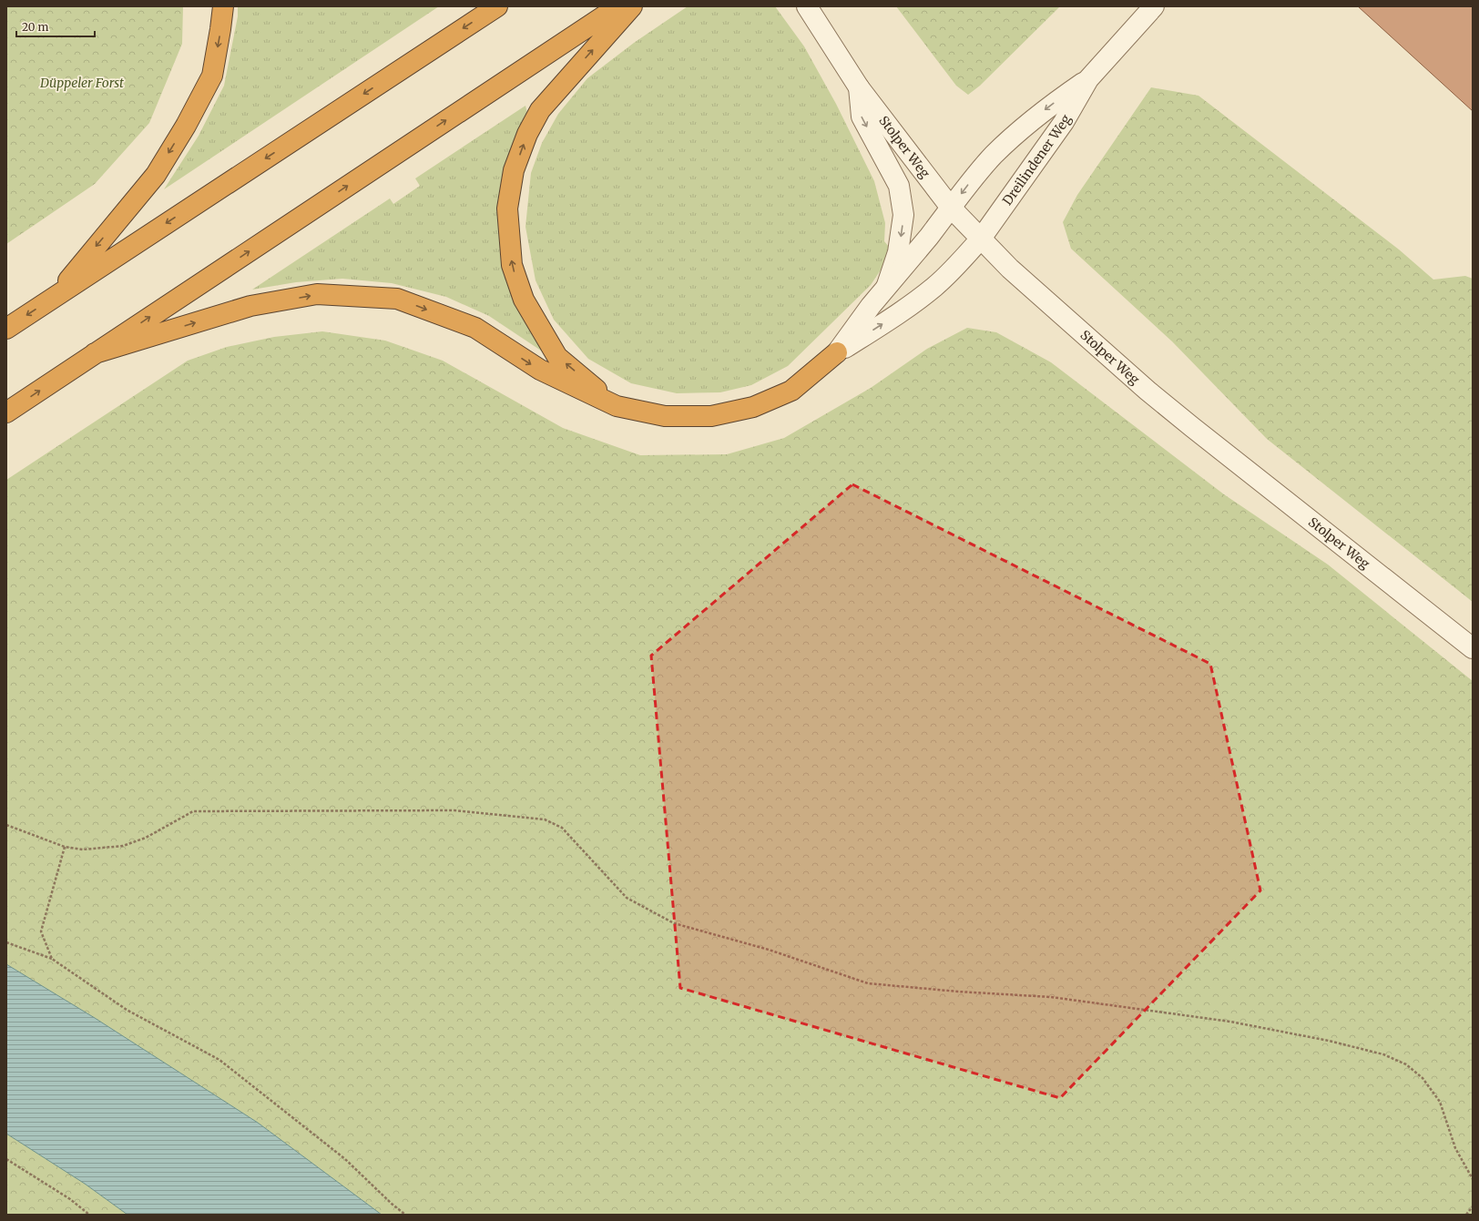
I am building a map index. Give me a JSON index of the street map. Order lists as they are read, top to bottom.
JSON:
{
  "streets": {
    "street": ["Stolper Weg", "Dreilindener Weg"]
  },
  "crossings": [
    ["Stolper Weg", "Dreilindener Weg"]
  ],
  "parks": ["Düppeler Forst"],
  "scale_bar": "20 m"
}
